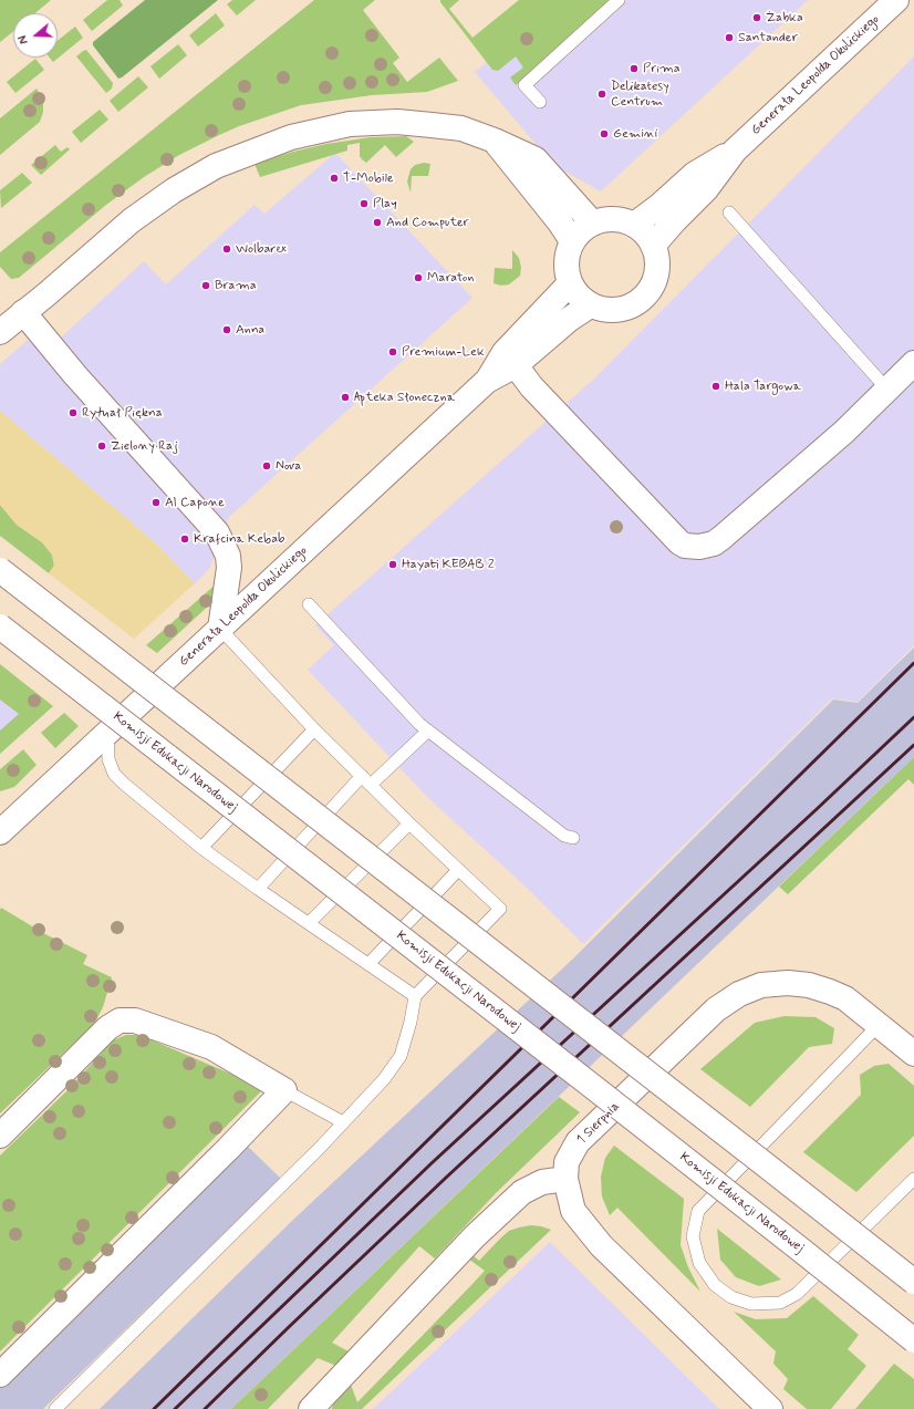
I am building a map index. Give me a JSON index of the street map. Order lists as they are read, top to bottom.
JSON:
{
  "streets": {
    "street": ["Generała Leopolda Okulickiego", "Komisji Edukacji Narodowej", "1 Sierpnia"]
  },
  "places": [
    "Żabka",
    "Santander",
    "Prima",
    "Delikatesy Centrum",
    "Gemini",
    "T-Mobile",
    "Play",
    "And Computer",
    "Wolbarex",
    "Maraton",
    "Brama",
    "Anna",
    "Premium-Lek",
    "Hala Targowa",
    "Apteka Słoneczna",
    "Rytuał Piękna",
    "Zielony Raj",
    "Nova",
    "Al Capone",
    "Krafcina Kebab",
    "Hayati KEBAB 2"
  ],
  "north": "left"
}
